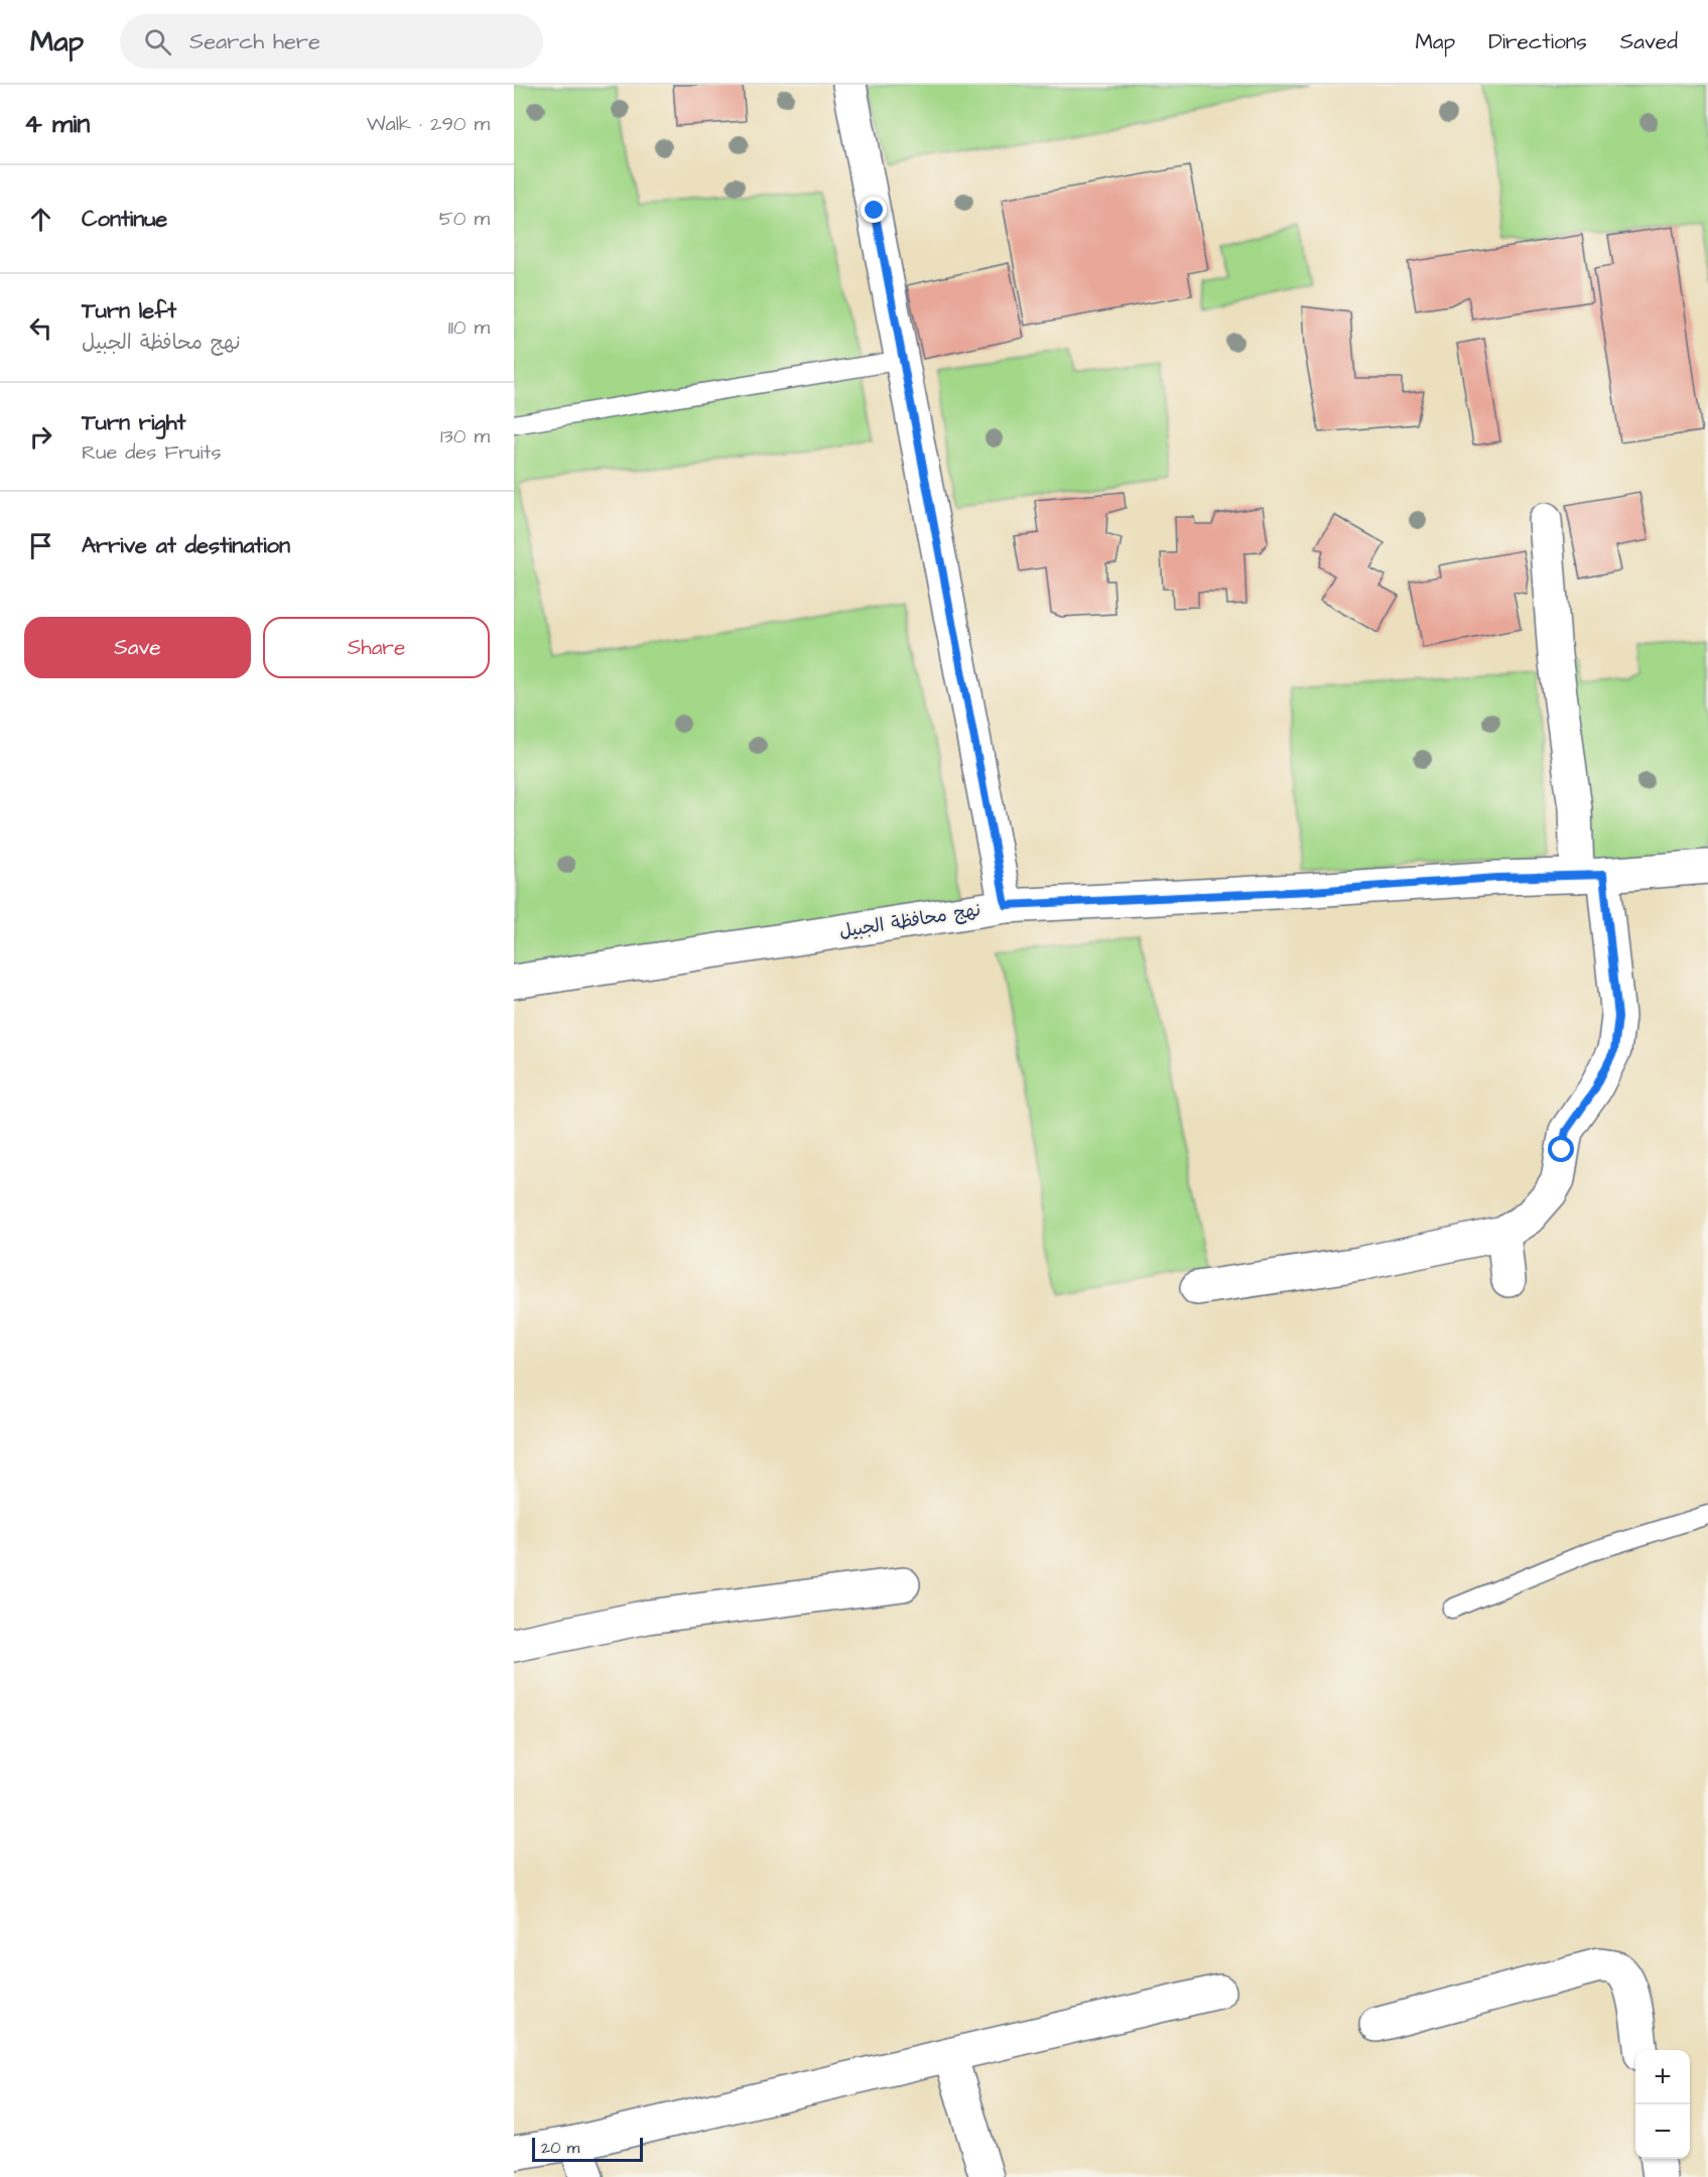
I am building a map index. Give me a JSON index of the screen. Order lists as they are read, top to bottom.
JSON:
{
  "streets": {
    "street": ["نهج محافظة الجبيل"]
  },
  "scale_bar": "20 m",
  "page": {
    "header": "Map",
    "search": "Search here",
    "nav": ["Map", "Directions", "Saved"],
    "heading": ["4 min", "Walk · 290 m"],
    "list": [
      ["Continue", "50 m"],
      ["Turn left", "نهج محافظة الجبيل", "110 m"],
      ["Turn right", "Rue des Fruits", "130 m"],
      "Arrive at destination"
    ],
    "buttons": ["Save", "Share"],
    "map_buttons": ["+", "−"],
    "scale": "20 m"
  }
}
